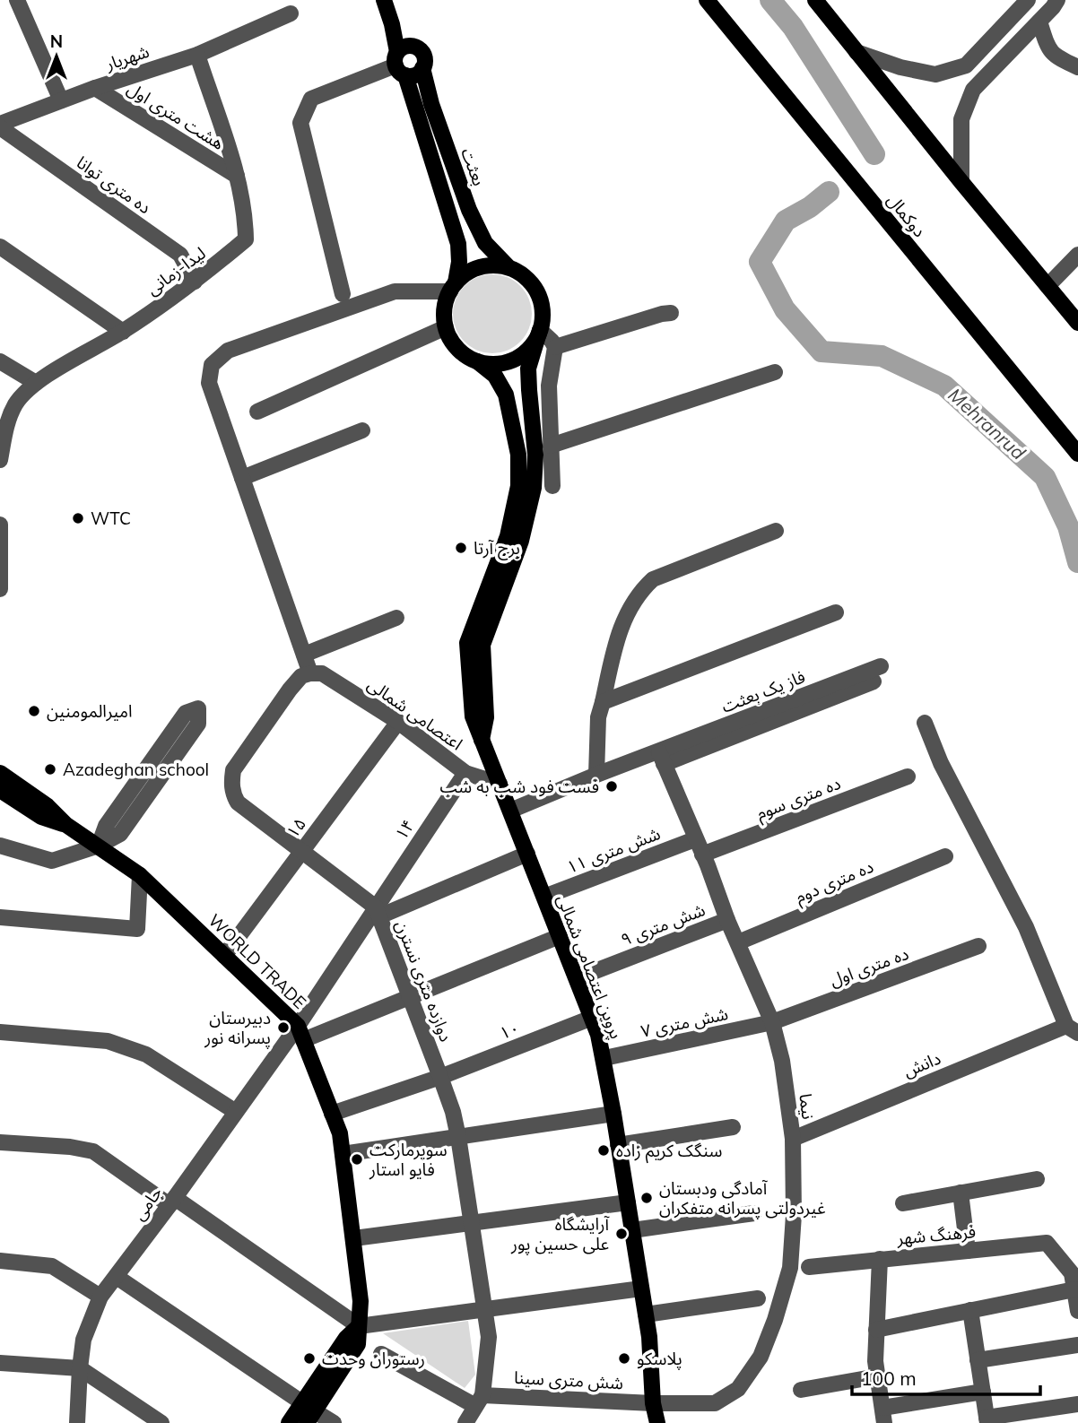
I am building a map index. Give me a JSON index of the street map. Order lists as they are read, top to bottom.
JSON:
{
  "streets": {
    "main road": [
      "بعثت",
      "دوکمال",
      "WORLD TRADE",
      "پروین اعتصامی شمالی"
    ],
    "street": [
      "شهریار",
      "هشت متری اول",
      "ده متری توانا",
      "لیدا-زمانی",
      "فاز یک بعثت",
      "اعتصامی شمالی",
      "ده متری سوم",
      "۱۵",
      "۱۴",
      "۱۱ شش متری",
      "ده متری دوم",
      "۹ شش متری",
      "ده متری اول",
      "دوازده متری نسترن",
      "۷ شش متری",
      "۱۰",
      "دانش",
      "نیما",
      "جامی",
      "فرهنگ شهر",
      "شش متری سینا"
    ]
  },
  "crossings": [
    ["شهریار", "هشت متری اول"],
    ["شهریار", "ده متری توانا"],
    ["شهریار", "لیدا-زمانی"],
    ["هشت متری اول", "لیدا-زمانی"],
    ["بعثت", "پروین اعتصامی شمالی"],
    ["ده متری توانا", "لیدا-زمانی"],
    ["فاز یک بعثت", "نیما"],
    ["اعتصامی شمالی", "۱۵"],
    ["اعتصامی شمالی", "۱۴"],
    ["اعتصامی شمالی", "پروین اعتصامی شمالی"],
    ["اعتصامی شمالی", "دوازده متری نسترن"],
    ["ده متری سوم", "نیما"],
    ["۱۵", "WORLD TRADE"],
    ["۱۵", "دوازده متری نسترن"],
    ["۱۴", "WORLD TRADE"],
    ["۱۴", "دوازده متری نسترن"],
    ["۱۴", "جامی"],
    ["۱۱ شش متری", "پروین اعتصامی شمالی"],
    ["۱۱ شش متری", "نیما"],
    ["ده متری دوم", "نیما"],
    ["۹ شش متری", "پروین اعتصامی شمالی"],
    ["۹ شش متری", "نیما"],
    ["WORLD TRADE", "۱۰"],
    ["WORLD TRADE", "جامی"],
    ["پروین اعتصامی شمالی", "۷ شش متری"],
    ["پروین اعتصامی شمالی", "۱۰"],
    ["پروین اعتصامی شمالی", "نیما"],
    ["پروین اعتصامی شمالی", "شش متری سینا"],
    ["ده متری اول", "۷ شش متری"],
    ["ده متری اول", "نیما"],
    ["دوازده متری نسترن", "۱۰"],
    ["دوازده متری نسترن", "شش متری سینا"],
    ["۷ شش متری", "نیما"],
    ["دانش", "نیما"],
    ["نیما", "شش متری سینا"]
  ],
  "water": ["Mehranrud"],
  "places": [
    "WTC",
    "برج آرتا",
    "امیرالمومنین",
    "Azadeghan school",
    "فست فود شب به شب",
    "دبیرستان پسرانه نور",
    "سنگک کریم زاده",
    "سوپرمارکت فایو استار",
    "آمادگی ودبستان غیردولتی پسرانه متفکران",
    "آرایشگاه علی حسین پور",
    "رستوران وحدت",
    "پلاسکو"
  ],
  "scale_bar": "100 m",
  "north": "top"
}
